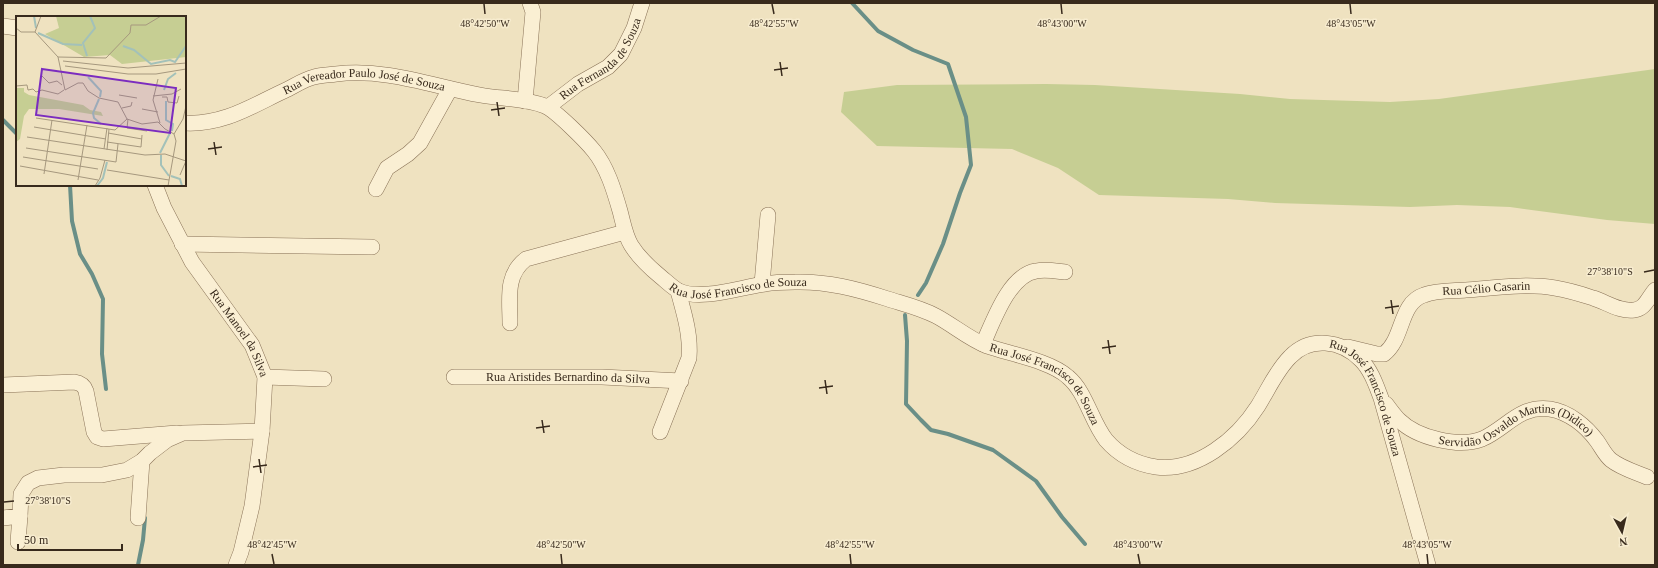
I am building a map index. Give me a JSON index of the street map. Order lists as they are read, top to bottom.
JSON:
{
  "streets": {
    "street": [
      "Rua Fernanda de Souza",
      "Rua Vereador Paulo José de Souza",
      "Rua José Francisco de Souza",
      "Rua Célio Casarin",
      "Rua Manoel da Silva",
      "Rua Aristides Bernardino da Silva",
      "Servidão Osvaldo Martins (Didico)"
    ]
  },
  "crossings": [
    ["Rua Fernanda de Souza", "Rua Vereador Paulo José de Souza"],
    ["Rua Fernanda de Souza", "Rua José Francisco de Souza"],
    ["Rua Vereador Paulo José de Souza", "Rua José Francisco de Souza"],
    ["Rua José Francisco de Souza", "Rua Célio Casarin"],
    ["Rua José Francisco de Souza", "Servidão Osvaldo Martins (Didico)"]
  ],
  "scale_bar": "50 m",
  "north": "bottom",
  "coordinates": [
    "48°42'50\"W",
    "48°42'55\"W",
    "48°43'00\"W",
    "48°43'05\"W",
    "27°38'10\"S",
    "48°42'45\"W"
  ]
}
